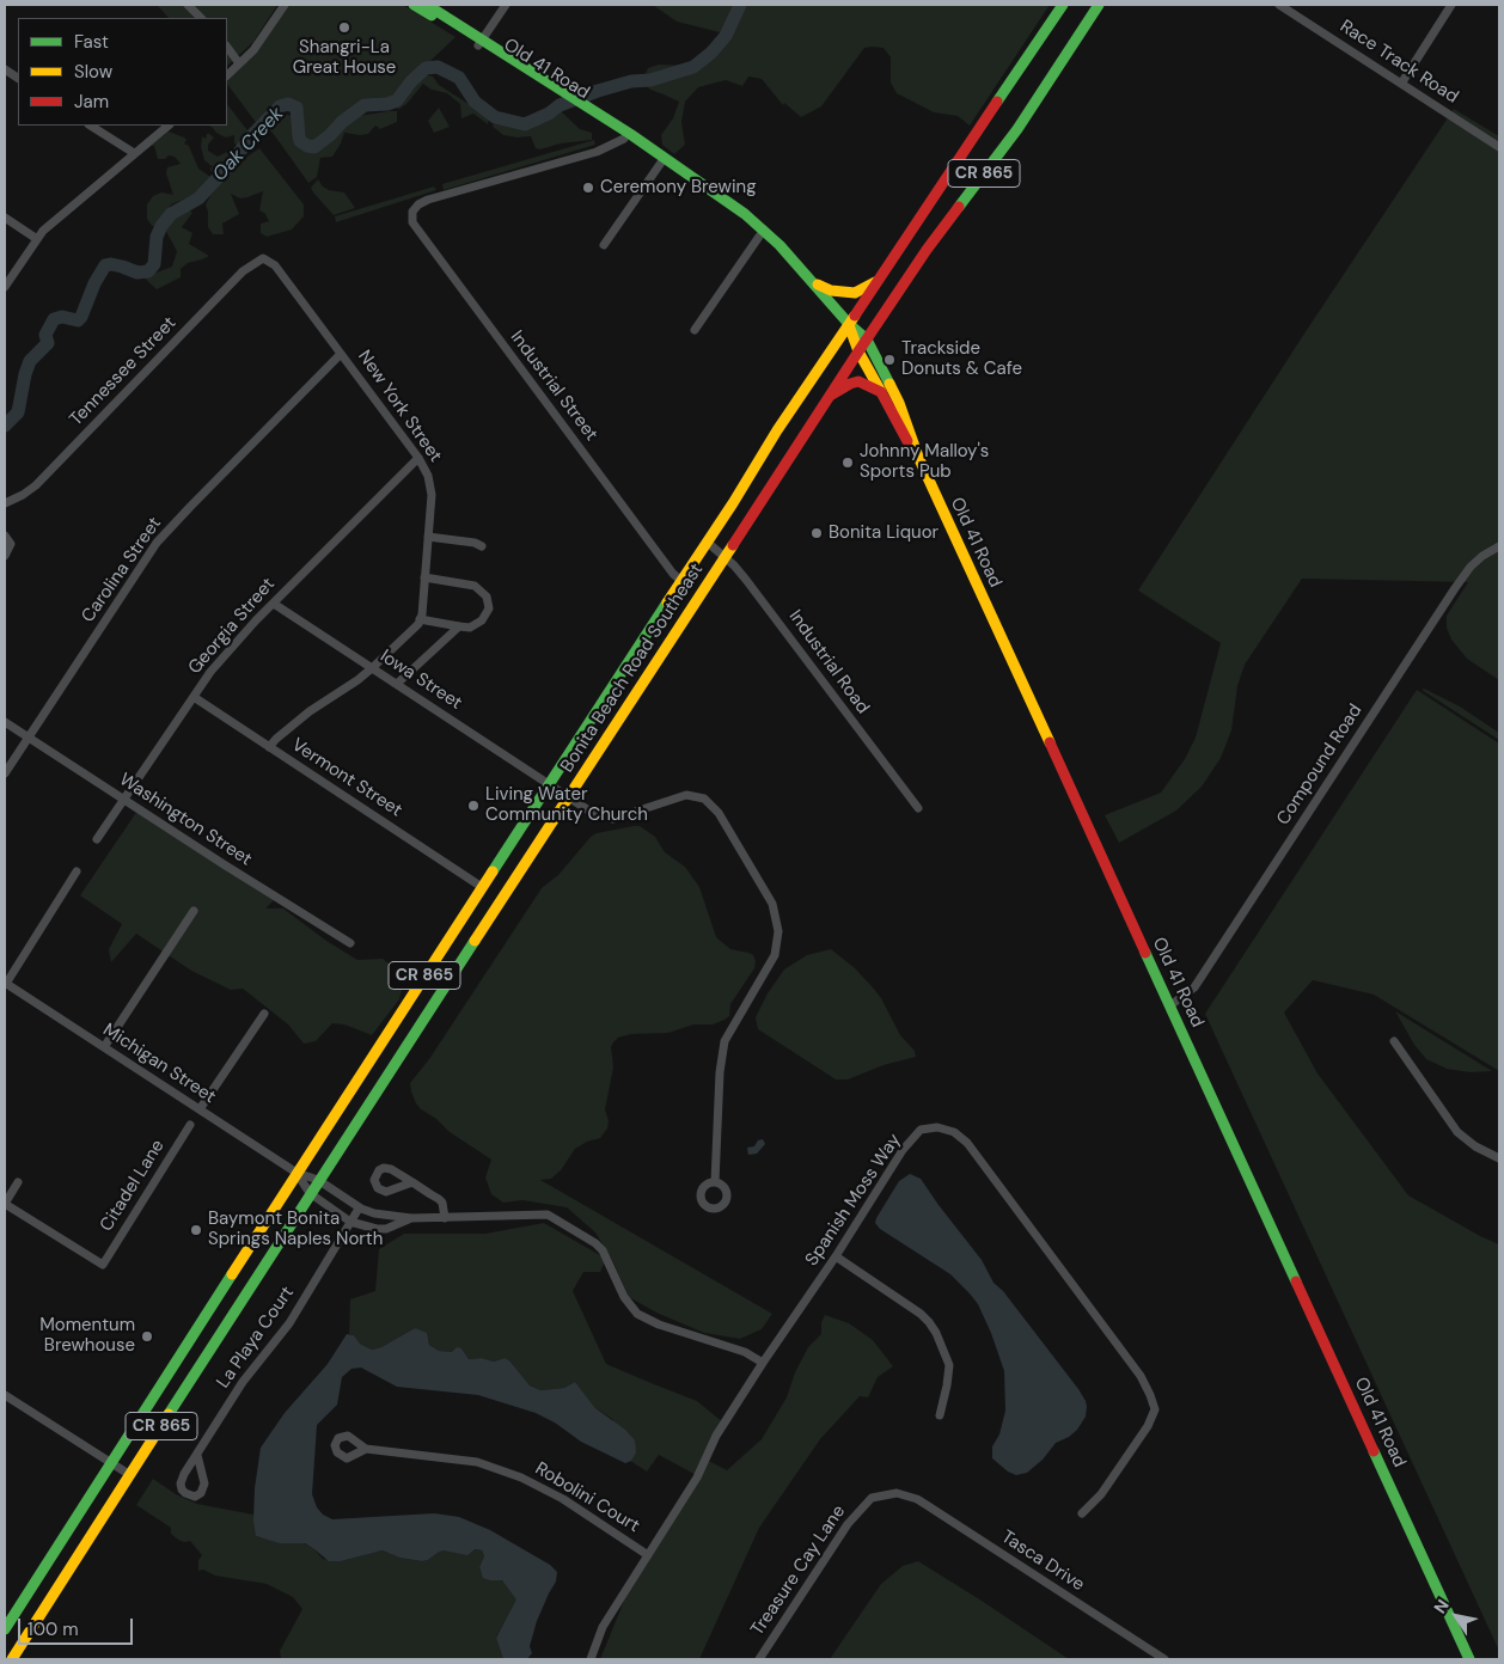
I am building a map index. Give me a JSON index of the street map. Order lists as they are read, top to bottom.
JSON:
{
  "streets": {
    "main road": ["Old 41 Road", "CR 865", "Bonita Beach Road Southeast"],
    "street": [
      "Race Track Road",
      "Tennessee Street",
      "Industrial Street",
      "New York Street",
      "Carolina Street",
      "Georgia Street",
      "Industrial Road",
      "Iowa Street",
      "Compound Road",
      "Vermont Street",
      "Washington Street",
      "Michigan Street",
      "Citadel Lane",
      "Spanish Moss Way",
      "La Playa Court",
      "Robolini Court",
      "Tasca Drive",
      "Treasure Cay Lane"
    ]
  },
  "crossings": [
    ["Old 41 Road", "Industrial Street"],
    ["Old 41 Road", "Bonita Beach Road Southeast"],
    ["Old 41 Road", "Compound Road"],
    ["Tennessee Street", "New York Street"],
    ["Industrial Street", "Bonita Beach Road Southeast"],
    ["New York Street", "Carolina Street"],
    ["New York Street", "Georgia Street"],
    ["Carolina Street", "Washington Street"],
    ["Georgia Street", "Iowa Street"],
    ["Georgia Street", "Vermont Street"],
    ["Georgia Street", "Washington Street"],
    ["Industrial Road", "Bonita Beach Road Southeast"],
    ["Bonita Beach Road Southeast", "Iowa Street"],
    ["Bonita Beach Road Southeast", "Vermont Street"],
    ["Bonita Beach Road Southeast", "Michigan Street"],
    ["Spanish Moss Way", "Robolini Court"],
    ["Tasca Drive", "Treasure Cay Lane"]
  ],
  "water": ["Oak Creek"],
  "places": [
    "Shangri-La Great House",
    "Ceremony Brewing",
    "Trackside Donuts & Cafe",
    "Johnny Malloy's Sports Pub",
    "Bonita Liquor",
    "Living Water Community Church",
    "Baymont Bonita Springs Naples North",
    "Momentum Brewhouse"
  ],
  "legend": ["Fast", "Slow", "Jam"],
  "scale_bar": "100 m",
  "north": "top left"
}
